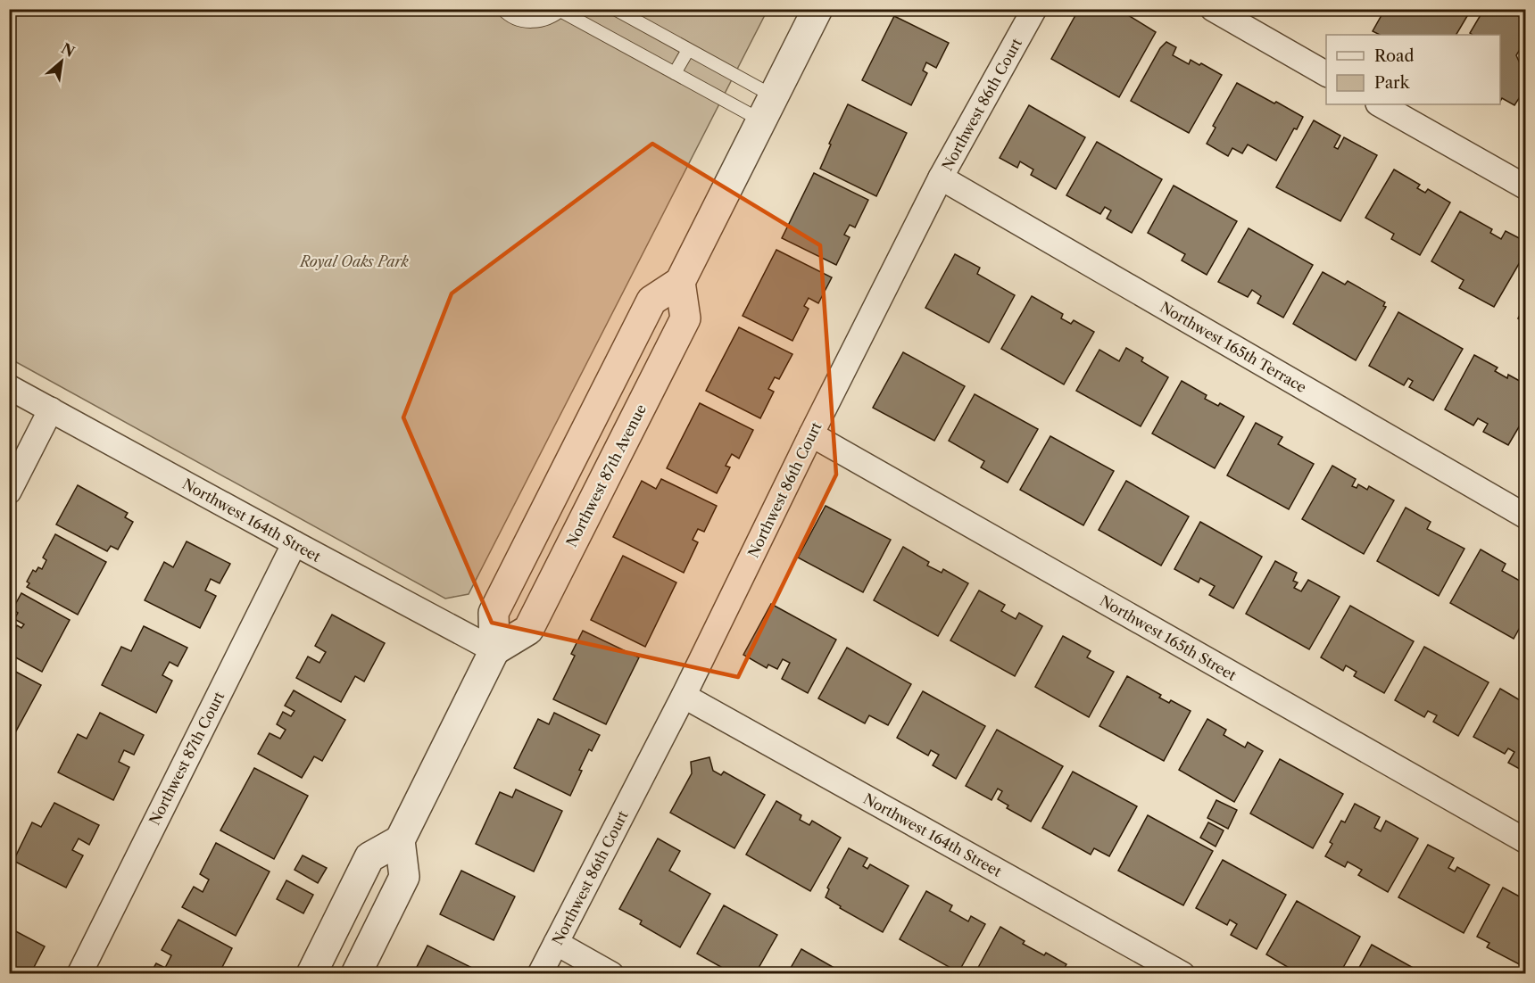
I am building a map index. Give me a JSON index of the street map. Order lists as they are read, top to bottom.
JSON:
{
  "streets": {
    "street": [
      "Northwest 86th Court",
      "Northwest 165th Terrace",
      "Northwest 87th Avenue",
      "Northwest 164th Street",
      "Northwest 165th Street",
      "Northwest 87th Court"
    ]
  },
  "crossings": [
    ["Northwest 86th Court", "Northwest 165th Terrace"],
    ["Northwest 86th Court", "Northwest 164th Street"],
    ["Northwest 86th Court", "Northwest 165th Street"],
    ["Northwest 87th Avenue", "Northwest 164th Street"],
    ["Northwest 164th Street", "Northwest 87th Court"]
  ],
  "parks": ["Royal Oaks Park"],
  "legend": ["Road", "Park"],
  "north": "top right"
}
